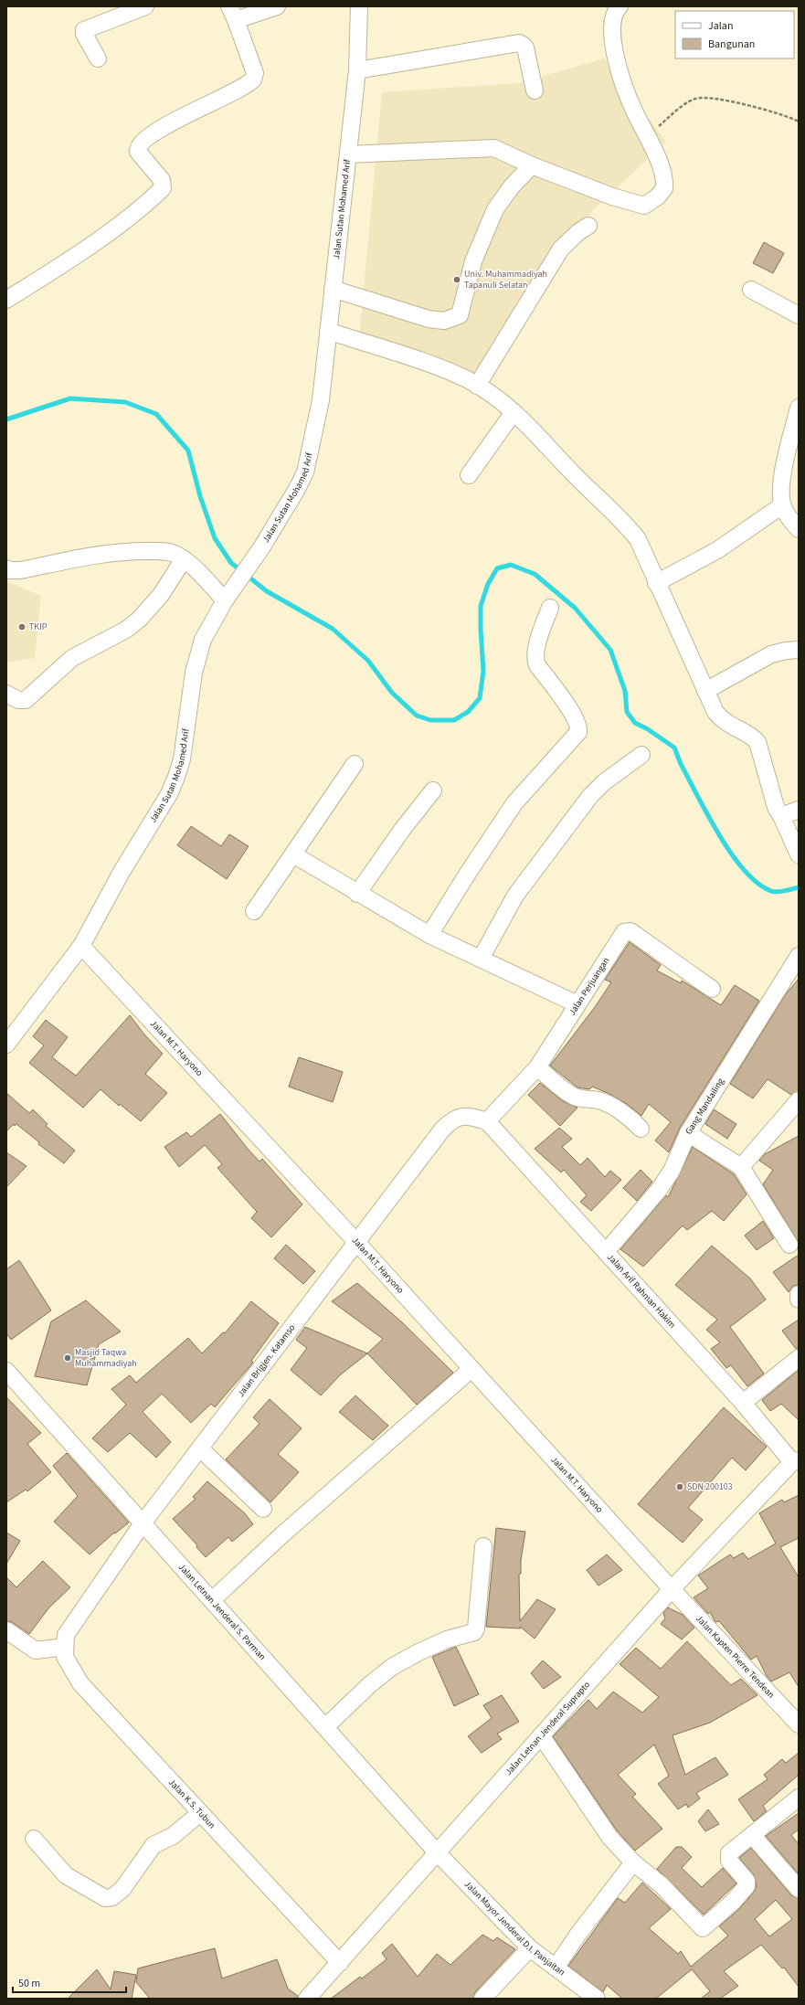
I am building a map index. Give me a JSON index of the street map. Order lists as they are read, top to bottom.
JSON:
{
  "streets": {
    "street": [
      "Jalan Sutan Mohamed Arif",
      "Jalan Perjuangan",
      "Jalan M.T. Haryono",
      "Gang Mandailing",
      "Jalan Arif Rahman Hakim",
      "Jalan Brigjen. Katamso",
      "Jalan Letnan Jenderal S. Parman",
      "Jalan Kapten Pierre Tendean",
      "Jalan Letnan Jenderal Suprapto",
      "Jalan K.S. Tubun",
      "Jalan Mayor Jenderal D.I. Panjaitan"
    ]
  },
  "crossings": [
    ["Jalan Sutan Mohamed Arif", "Jalan M.T. Haryono"],
    ["Jalan Perjuangan", "Jalan Arif Rahman Hakim"],
    ["Jalan Perjuangan", "Jalan Brigjen. Katamso"],
    ["Jalan M.T. Haryono", "Jalan Brigjen. Katamso"],
    ["Jalan M.T. Haryono", "Jalan Kapten Pierre Tendean"],
    ["Jalan M.T. Haryono", "Jalan Letnan Jenderal Suprapto"],
    ["Gang Mandailing", "Jalan Arif Rahman Hakim"],
    ["Jalan Arif Rahman Hakim", "Jalan Brigjen. Katamso"],
    ["Jalan Arif Rahman Hakim", "Jalan Letnan Jenderal Suprapto"],
    ["Jalan Brigjen. Katamso", "Jalan Letnan Jenderal S. Parman"],
    ["Jalan Brigjen. Katamso", "Jalan K.S. Tubun"],
    ["Jalan Letnan Jenderal S. Parman", "Jalan Letnan Jenderal Suprapto"],
    ["Jalan Letnan Jenderal S. Parman", "Jalan Mayor Jenderal D.I. Panjaitan"],
    ["Jalan Kapten Pierre Tendean", "Jalan Letnan Jenderal Suprapto"],
    ["Jalan Letnan Jenderal Suprapto", "Jalan K.S. Tubun"],
    ["Jalan Letnan Jenderal Suprapto", "Jalan Mayor Jenderal D.I. Panjaitan"]
  ],
  "places": [
    "Univ. Muhammadiyah Tapanuli Selatan",
    "TKIP",
    "Masjid Taqwa Muhammadiyah",
    "SDN 200103"
  ],
  "legend": ["Jalan", "Bangunan"],
  "scale_bar": "50 m"
}
